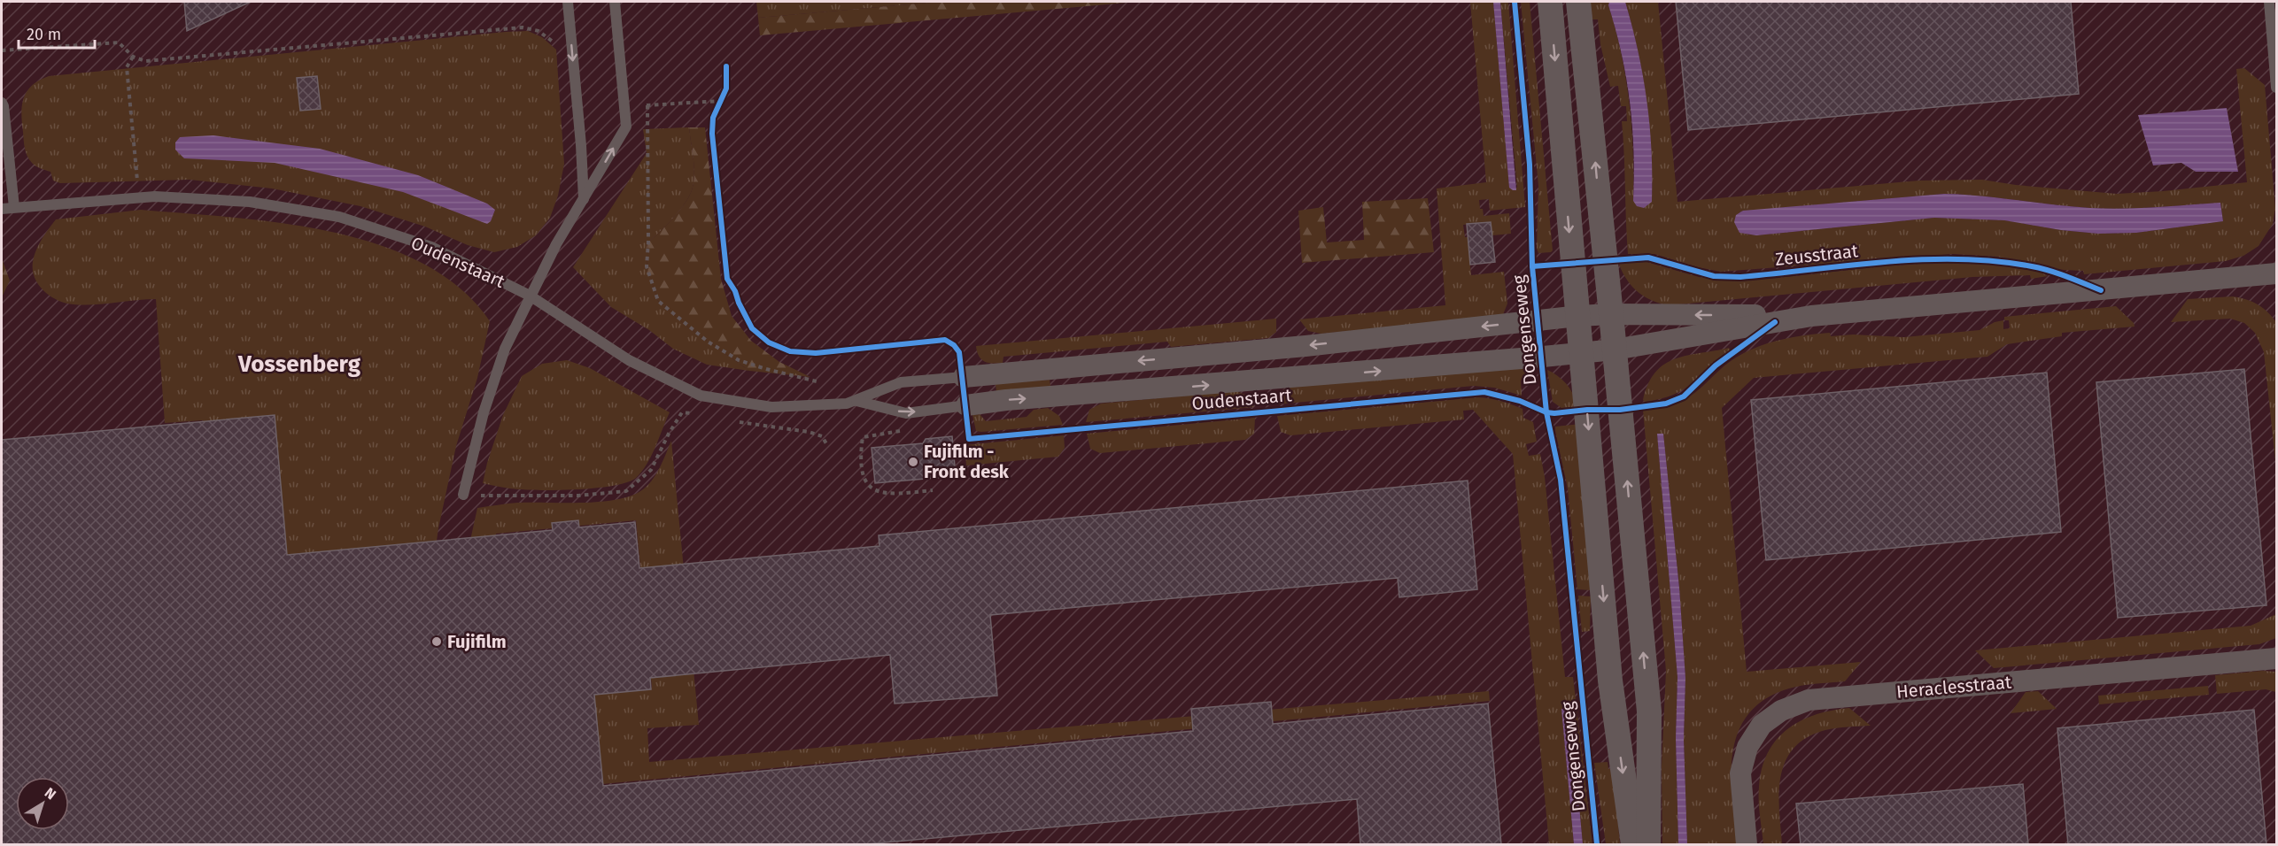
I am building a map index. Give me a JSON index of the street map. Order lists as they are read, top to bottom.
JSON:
{
  "streets": {
    "street": ["Oudenstaart", "Heraclesstraat"],
    "cycle path": ["Zeusstraat", "Dongenseweg"]
  },
  "districts": ["Vossenberg"],
  "places": ["Fujifilm - Front desk", "Fujifilm"],
  "scale_bar": "20 m",
  "north": "top right"
}
